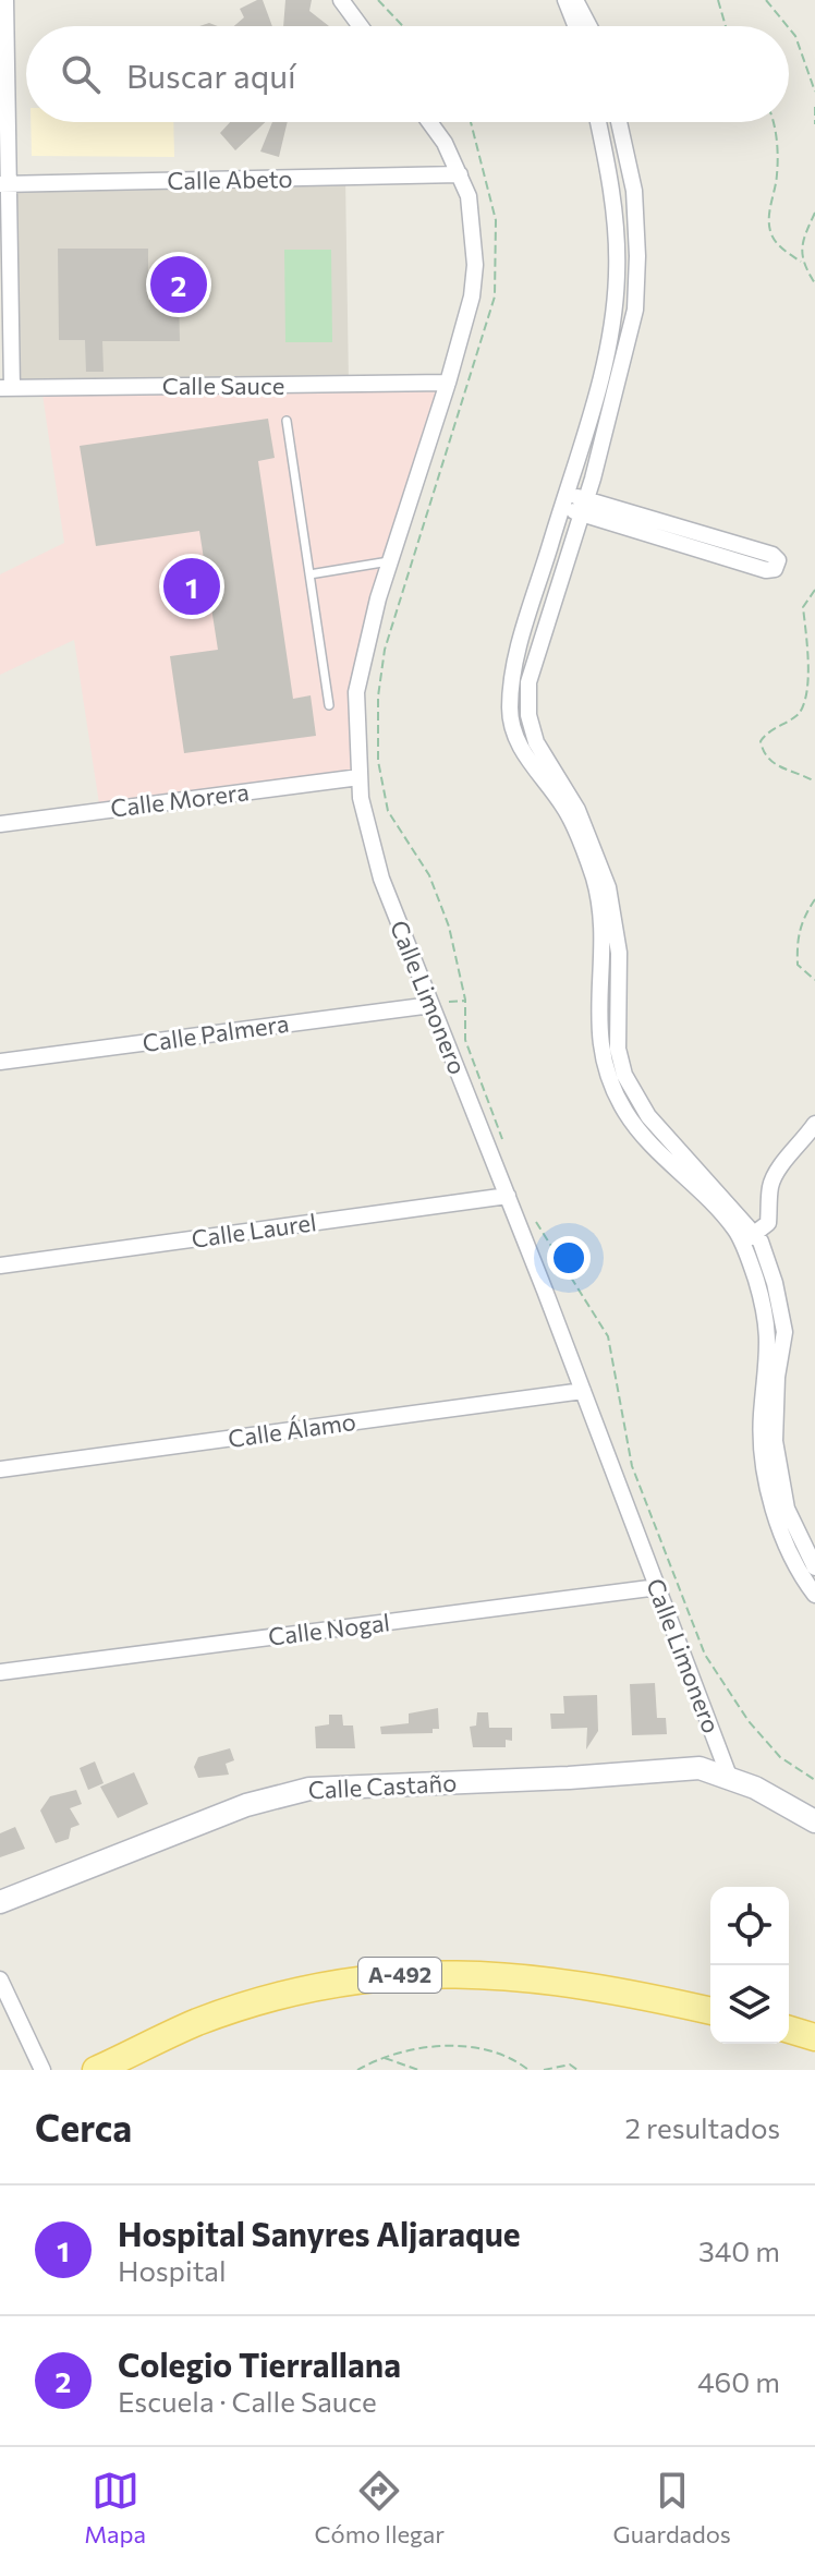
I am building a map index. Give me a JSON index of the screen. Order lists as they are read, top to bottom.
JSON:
{
  "streets": {
    "main road": ["A-492"],
    "street": [
      "Calle Abeto",
      "Calle Sauce",
      "Calle Morera",
      "Calle Limonero",
      "Calle Palmera",
      "Calle Laurel",
      "Calle Álamo",
      "Calle Nogal",
      "Calle Castaño"
    ]
  },
  "crossings": [
    ["Calle Abeto", "Calle Limonero"],
    ["Calle Sauce", "Calle Limonero"],
    ["Calle Morera", "Calle Limonero"],
    ["Calle Limonero", "Calle Palmera"],
    ["Calle Limonero", "Calle Laurel"],
    ["Calle Limonero", "Calle Álamo"],
    ["Calle Limonero", "Calle Nogal"],
    ["Calle Limonero", "Calle Castaño"]
  ],
  "page": {
    "search": "Buscar aquí",
    "pins": ["2", "1"],
    "heading": ["Cerca", "2 resultados"],
    "list": [
      {
        "mark": "1",
        "name": "Hospital Sanyres Aljaraque",
        "note": "Hospital",
        "value": "340 m"
      },
      {
        "mark": "2",
        "name": "Colegio Tierrallana",
        "note": "Escuela · Calle Sauce",
        "value": "460 m"
      }
    ],
    "nav": ["Mapa", "Cómo llegar", "Guardados"]
  }
}
